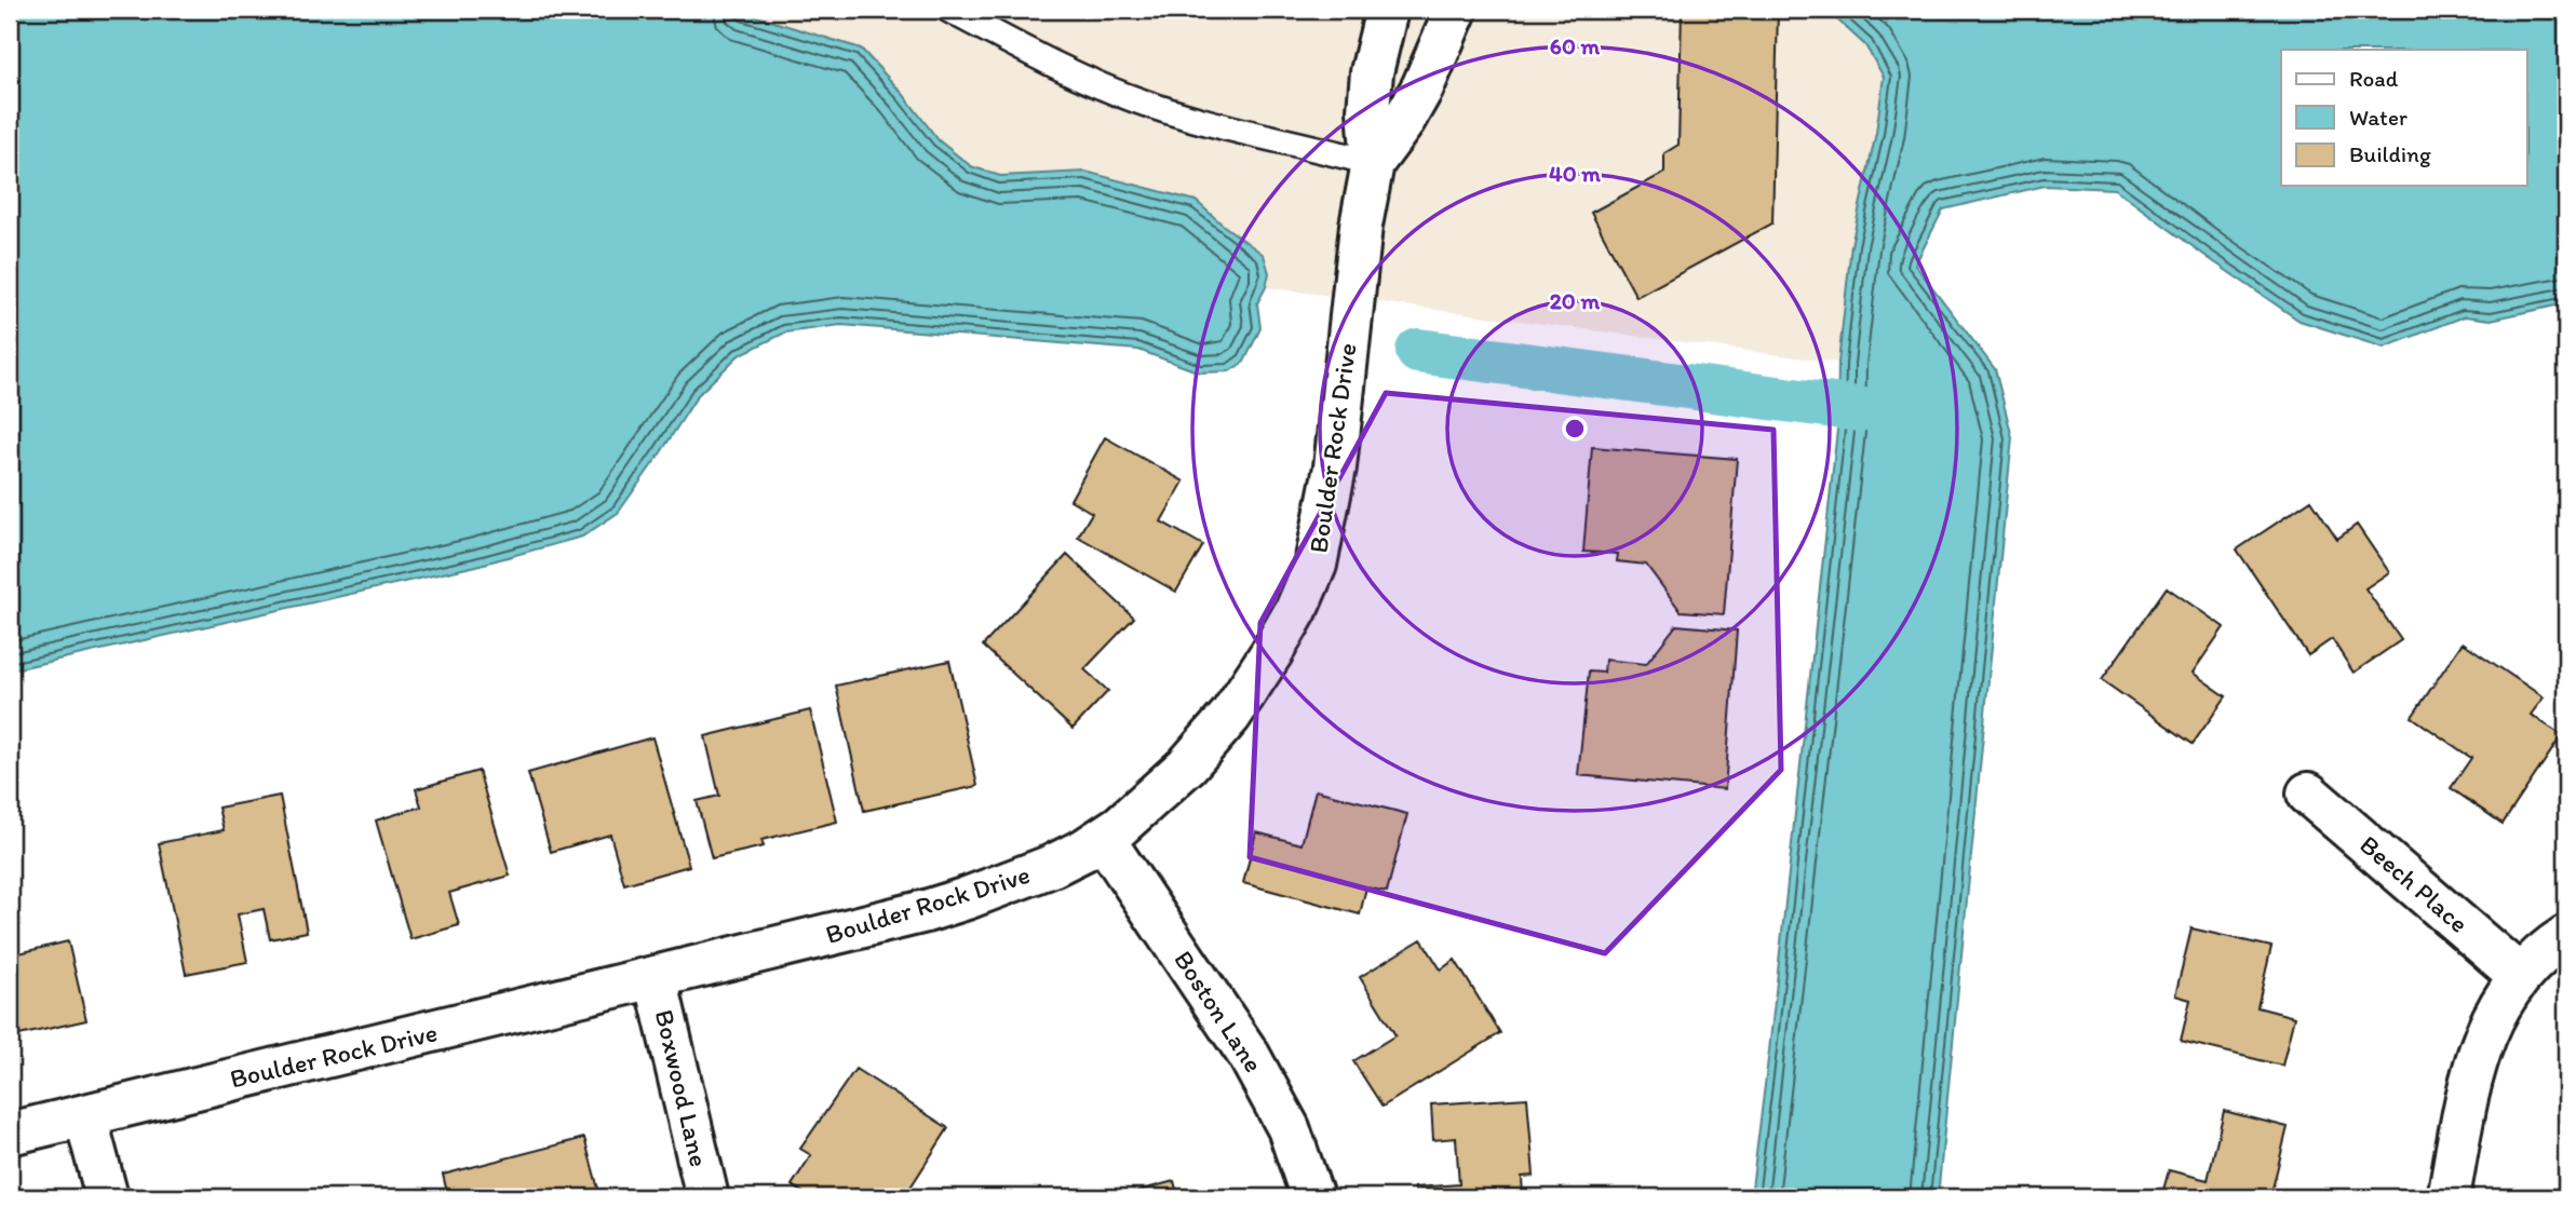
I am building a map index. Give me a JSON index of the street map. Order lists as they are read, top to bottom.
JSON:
{
  "streets": {
    "street": [
      "Boulder Rock Drive",
      "Beech Place",
      "Boston Lane",
      "Boxwood Lane"
    ]
  },
  "crossings": [
    ["Boulder Rock Drive", "Boston Lane"],
    ["Boulder Rock Drive", "Boxwood Lane"]
  ],
  "legend": ["Road", "Water", "Building"],
  "rings": ["60 m", "40 m", "20 m"]
}
